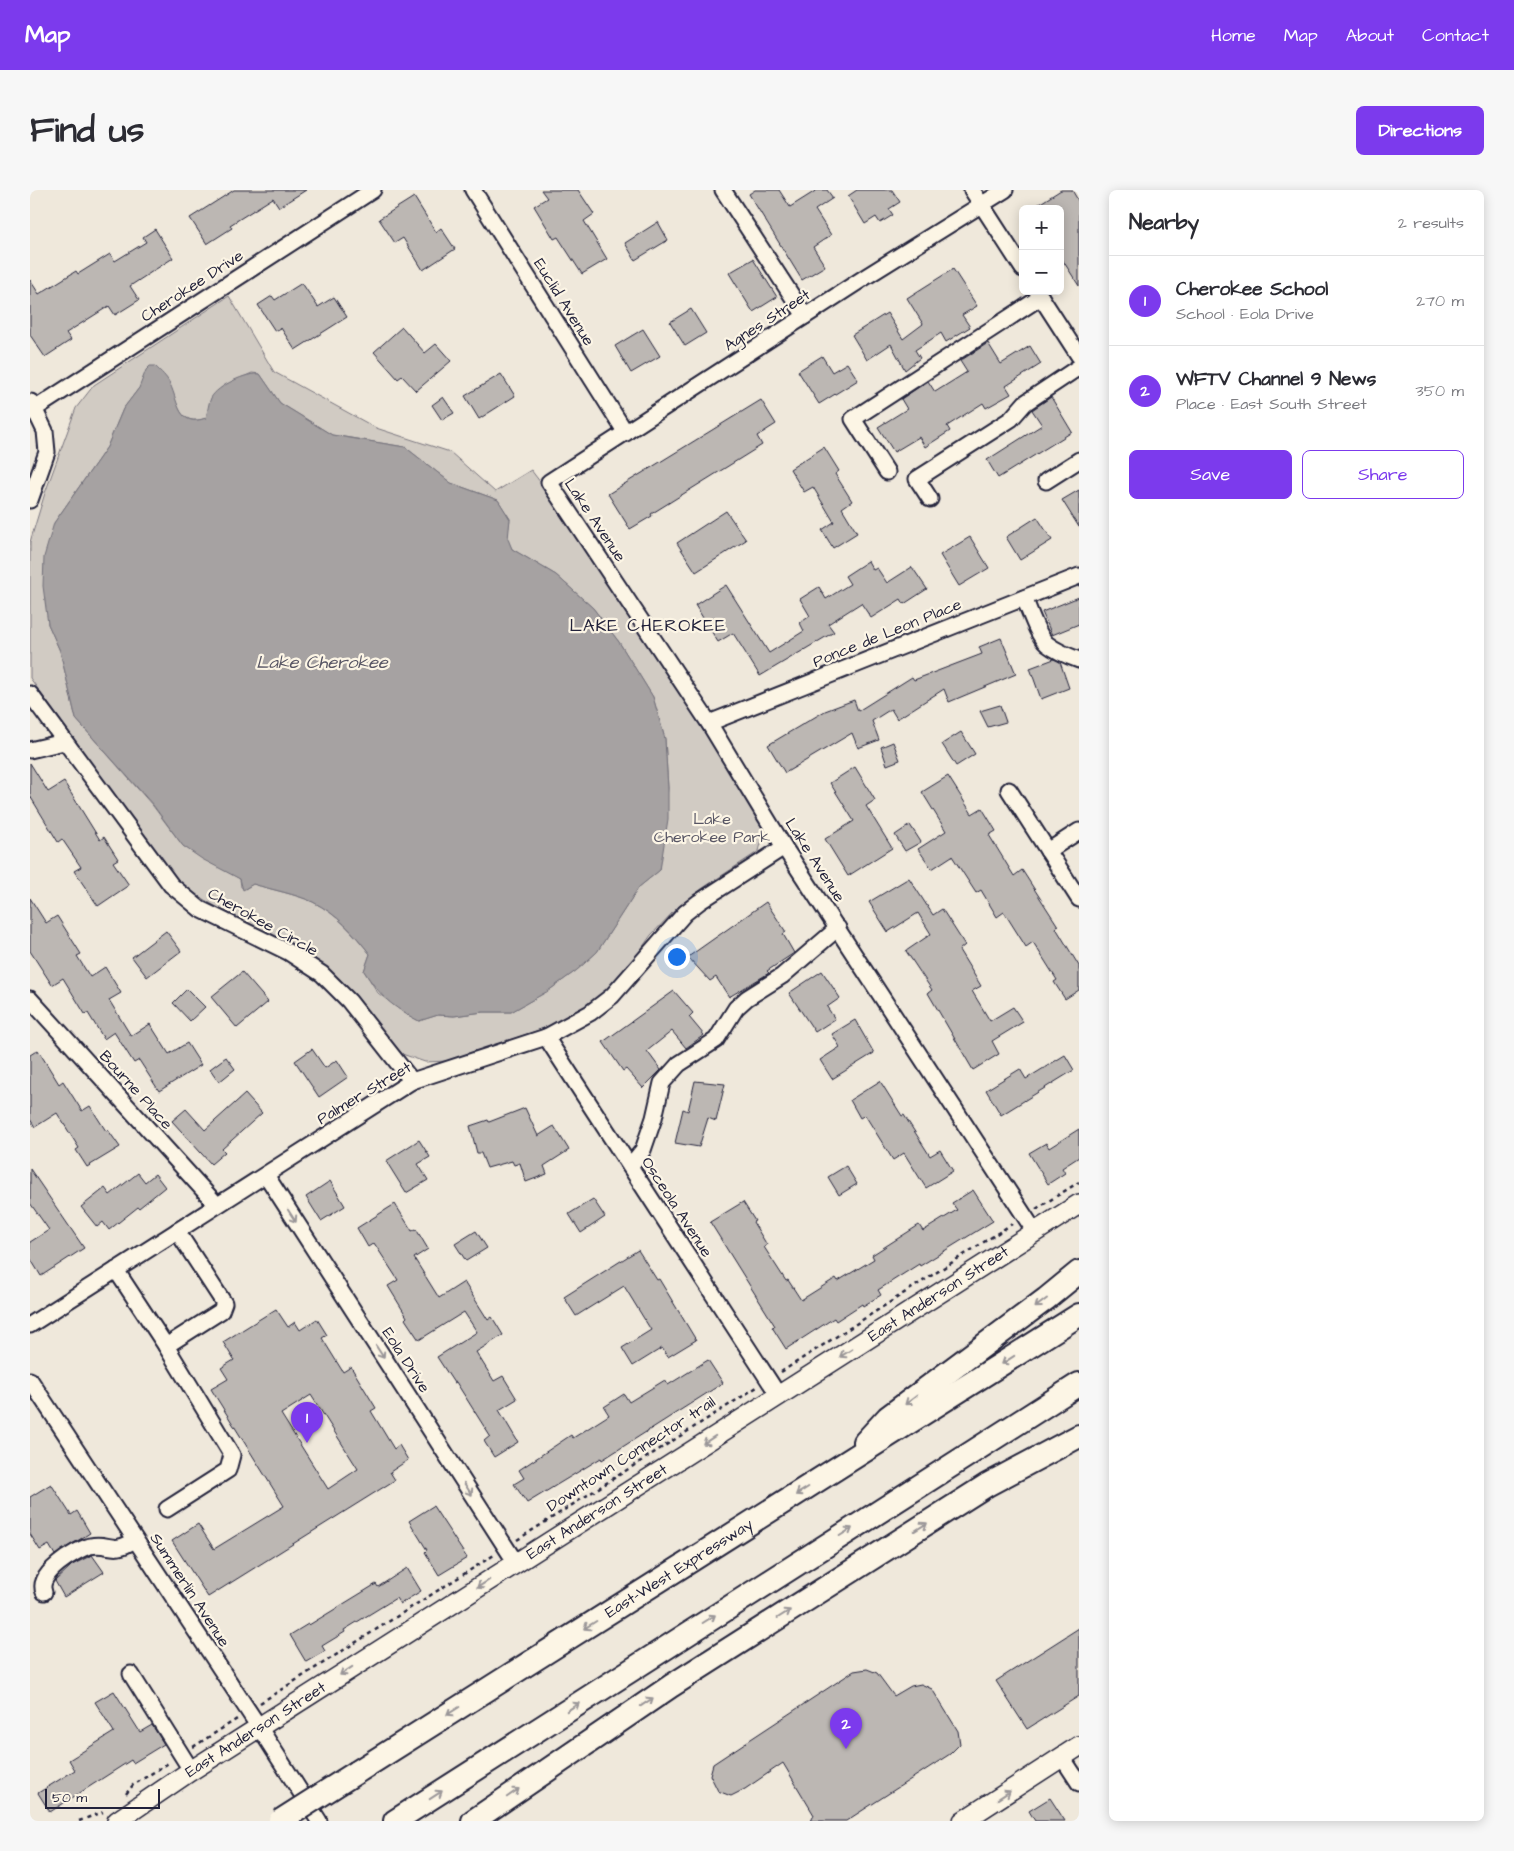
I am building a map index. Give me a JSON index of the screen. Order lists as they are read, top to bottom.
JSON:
{
  "streets": {
    "highway": ["East-West Expressway"],
    "main road": ["East Anderson Street"],
    "street": [
      "Cherokee Drive",
      "Euclid Avenue",
      "Agnes Street",
      "Lake Avenue",
      "Ponce de Leon Place",
      "Cherokee Circle",
      "Bourne Place",
      "Palmer Street",
      "Osceola Avenue",
      "Eola Drive",
      "Summerlin Avenue"
    ],
    "path": ["Downtown Connector trail"]
  },
  "crossings": [
    ["Euclid Avenue", "Agnes Street"],
    ["Agnes Street", "Lake Avenue"],
    ["Lake Avenue", "Ponce de Leon Place"],
    ["Lake Avenue", "Palmer Street"],
    ["Lake Avenue", "East Anderson Street"],
    ["Cherokee Circle", "Palmer Street"],
    ["Bourne Place", "Palmer Street"],
    ["Palmer Street", "Osceola Avenue"],
    ["Palmer Street", "Eola Drive"],
    ["Osceola Avenue", "East Anderson Street"],
    ["East Anderson Street", "Eola Drive"],
    ["East Anderson Street", "Summerlin Avenue"]
  ],
  "one_way": ["East Anderson Street", "Eola Drive"],
  "districts": ["LAKE CHEROKEE"],
  "water": ["Lake Cherokee"],
  "parks": ["Lake Cherokee Park"],
  "scale_bar": "50 m",
  "page": {
    "header": "Map",
    "nav": [
      "Home",
      "Map",
      "About",
      "Contact"
    ],
    "title": "Find us",
    "buttons": [
      "Directions",
      ["Save", "Share"]
    ],
    "heading": ["Nearby", "2 results"],
    "map_buttons": ["+", "−"],
    "list": [
      {
        "mark": "1",
        "name": "Cherokee School",
        "note": "School · Eola Drive",
        "value": "270 m"
      },
      {
        "mark": "2",
        "name": "WFTV Channel 9 News",
        "note": "Place · East South Street",
        "value": "350 m"
      }
    ],
    "pins": ["1", "2"],
    "scale": "50 m"
  }
}
